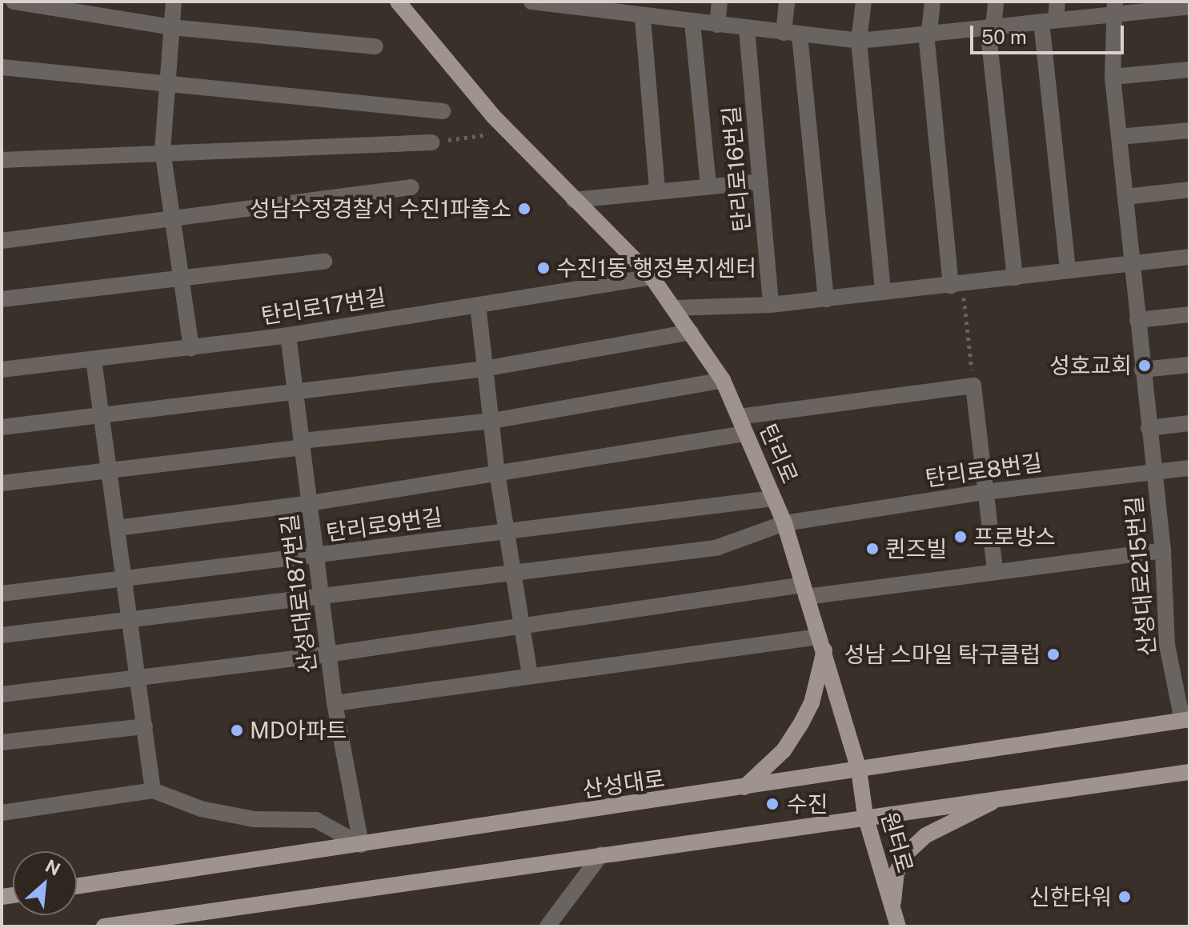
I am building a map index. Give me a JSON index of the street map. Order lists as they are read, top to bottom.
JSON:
{
  "streets": {
    "main road": ["탄리로", "산성대로", "원터로"],
    "street": [
      "탄리로16번길",
      "탄리로17번길",
      "탄리로8번길",
      "탄리로9번길",
      "산성대로215번길",
      "산성대로187번길"
    ]
  },
  "crossings": [
    ["탄리로17번길", "탄리로"],
    ["탄리로17번길", "산성대로187번길"],
    ["탄리로", "탄리로8번길"],
    ["탄리로", "탄리로9번길"],
    ["탄리로", "산성대로"],
    ["탄리로", "원터로"],
    ["탄리로8번길", "산성대로215번길"],
    ["탄리로8번길", "산성대로187번길"],
    ["탄리로9번길", "산성대로187번길"],
    ["산성대로215번길", "산성대로"],
    ["산성대로187번길", "산성대로"],
    ["산성대로", "원터로"]
  ],
  "places": [
    "성남수정경찰서 수진1파출소",
    "수진1동 행정복지센터",
    "성호교회",
    "프로방스",
    "퀸즈빌",
    "성남 스마일 탁구클럽",
    "MD아파트",
    "수진",
    "신한타워"
  ],
  "scale_bar": "50 m",
  "north": "top right"
}
